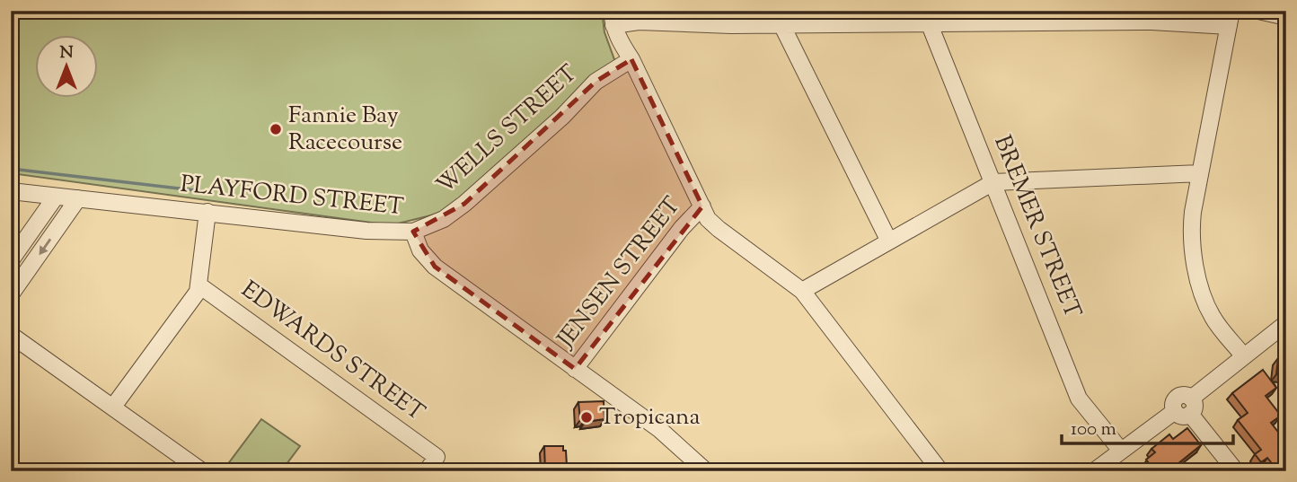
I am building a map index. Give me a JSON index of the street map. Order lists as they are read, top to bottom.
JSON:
{
  "streets": {
    "street": [
      "WELLS STREET",
      "PLAYFORD STREET",
      "BREMER STREET",
      "JENSEN STREET",
      "EDWARDS STREET"
    ]
  },
  "crossings": [
    ["WELLS STREET", "PLAYFORD STREET"],
    ["PLAYFORD STREET", "JENSEN STREET"]
  ],
  "places": ["Fannie Bay Racecourse", "Tropicana"],
  "scale_bar": "100 m",
  "north": "top"
}
